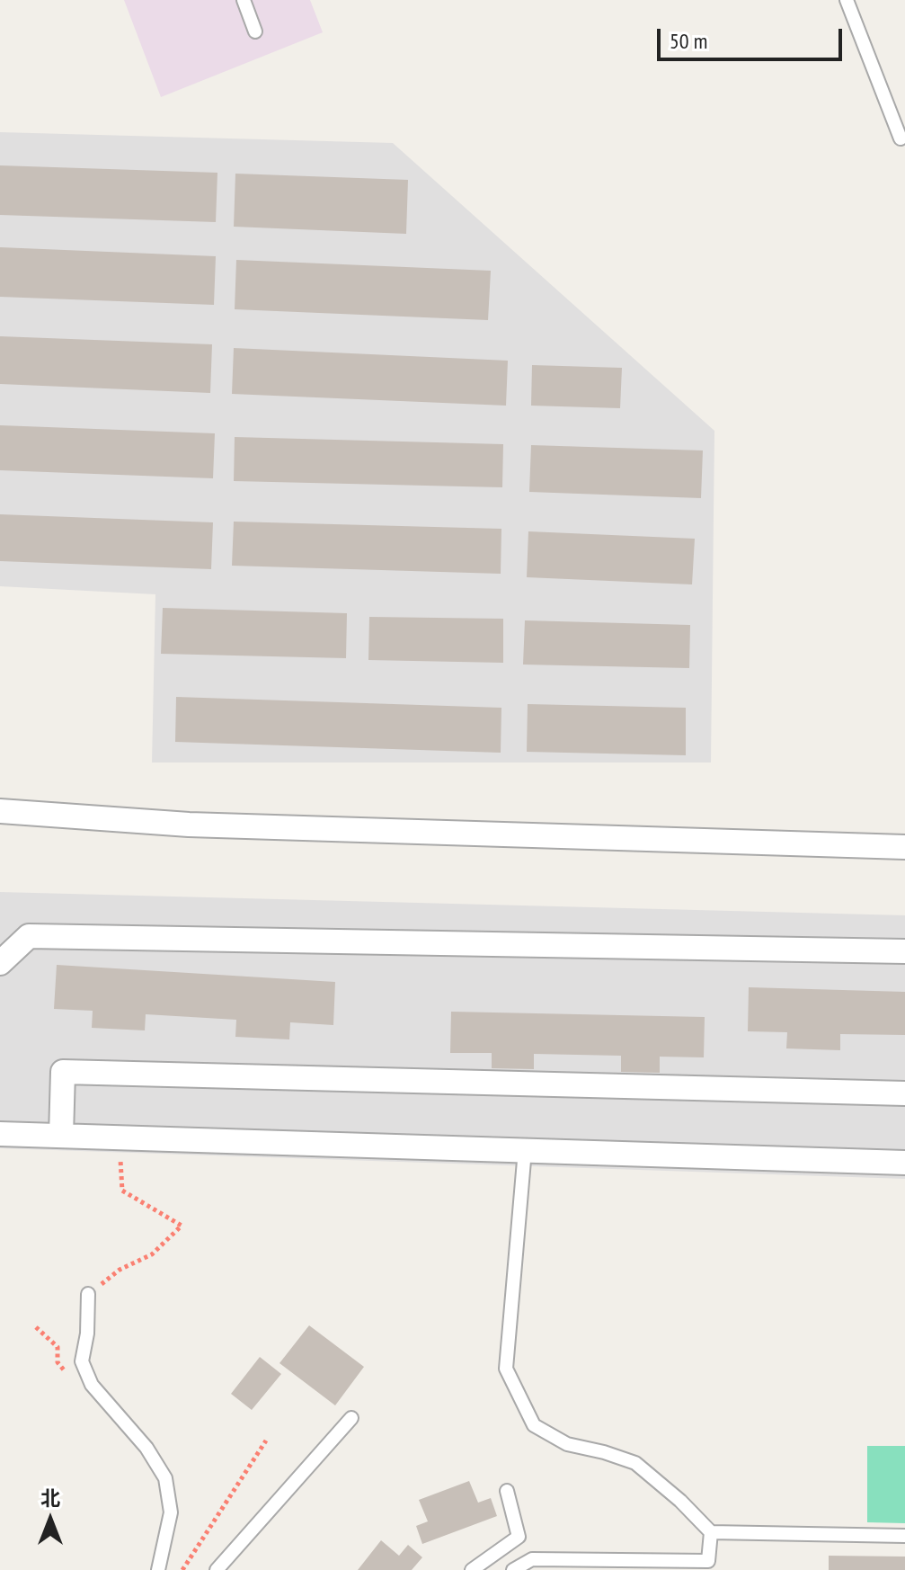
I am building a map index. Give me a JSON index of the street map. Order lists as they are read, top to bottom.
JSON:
{
  "scale_bar": "50 m",
  "north": "top"
}
